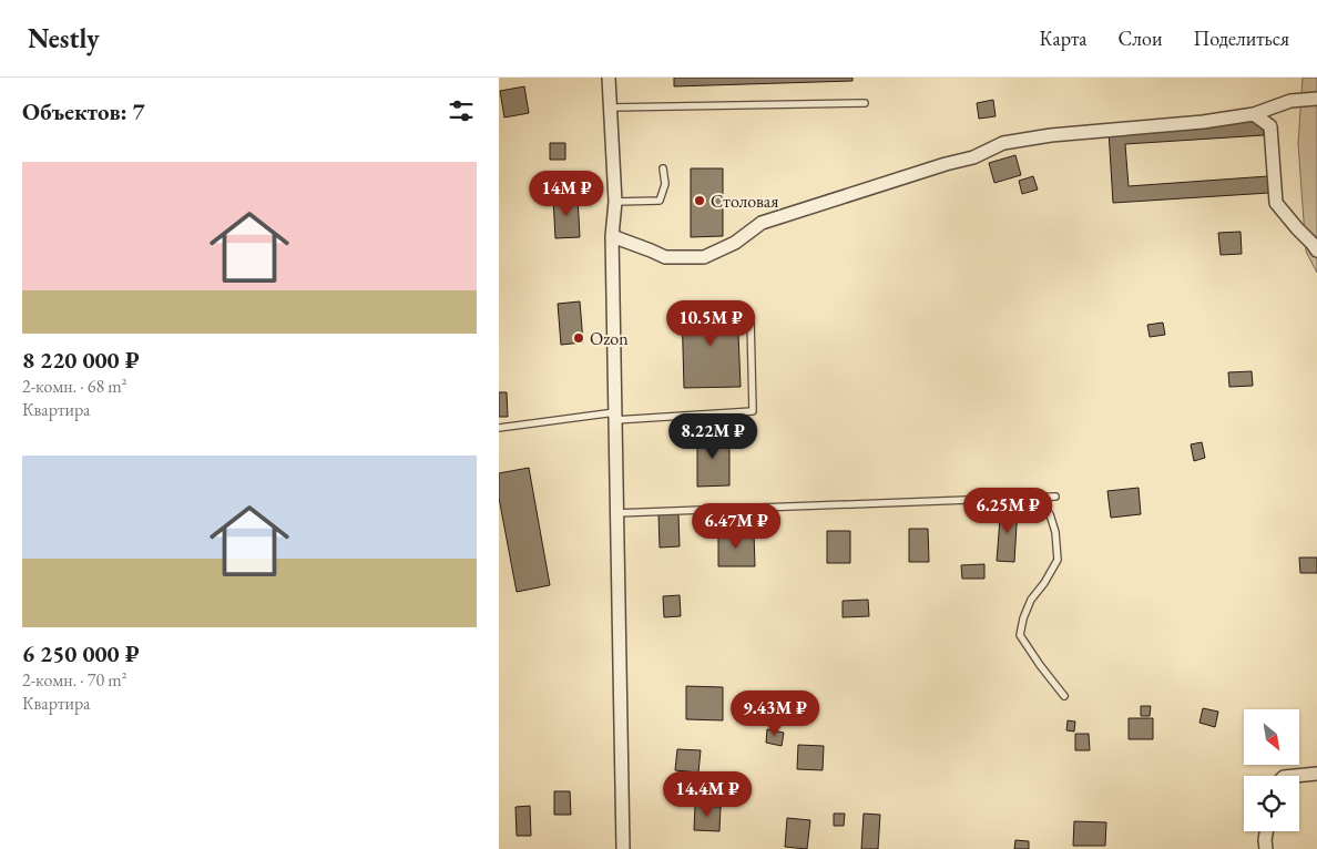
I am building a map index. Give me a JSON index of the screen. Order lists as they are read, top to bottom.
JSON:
{
  "places": ["Столовая", "Ozon"],
  "north": "bottom right",
  "page": {
    "header": "Nestly",
    "nav": ["Карта", "Слои", "Поделиться"],
    "heading": "Объектов: 7",
    "list": [
      {
        "name": "8 220 000 ₽",
        "note": "2-комн. · 68 m² · Квартира"
      },
      {
        "name": "6 250 000 ₽",
        "note": "2-комн. · 70 m² · Квартира"
      }
    ],
    "price": [
      "14M ₽",
      "10.5M ₽",
      "8.22M ₽",
      "6.25M ₽",
      "6.47M ₽",
      "9.43M ₽",
      "14.4M ₽"
    ]
  }
}
